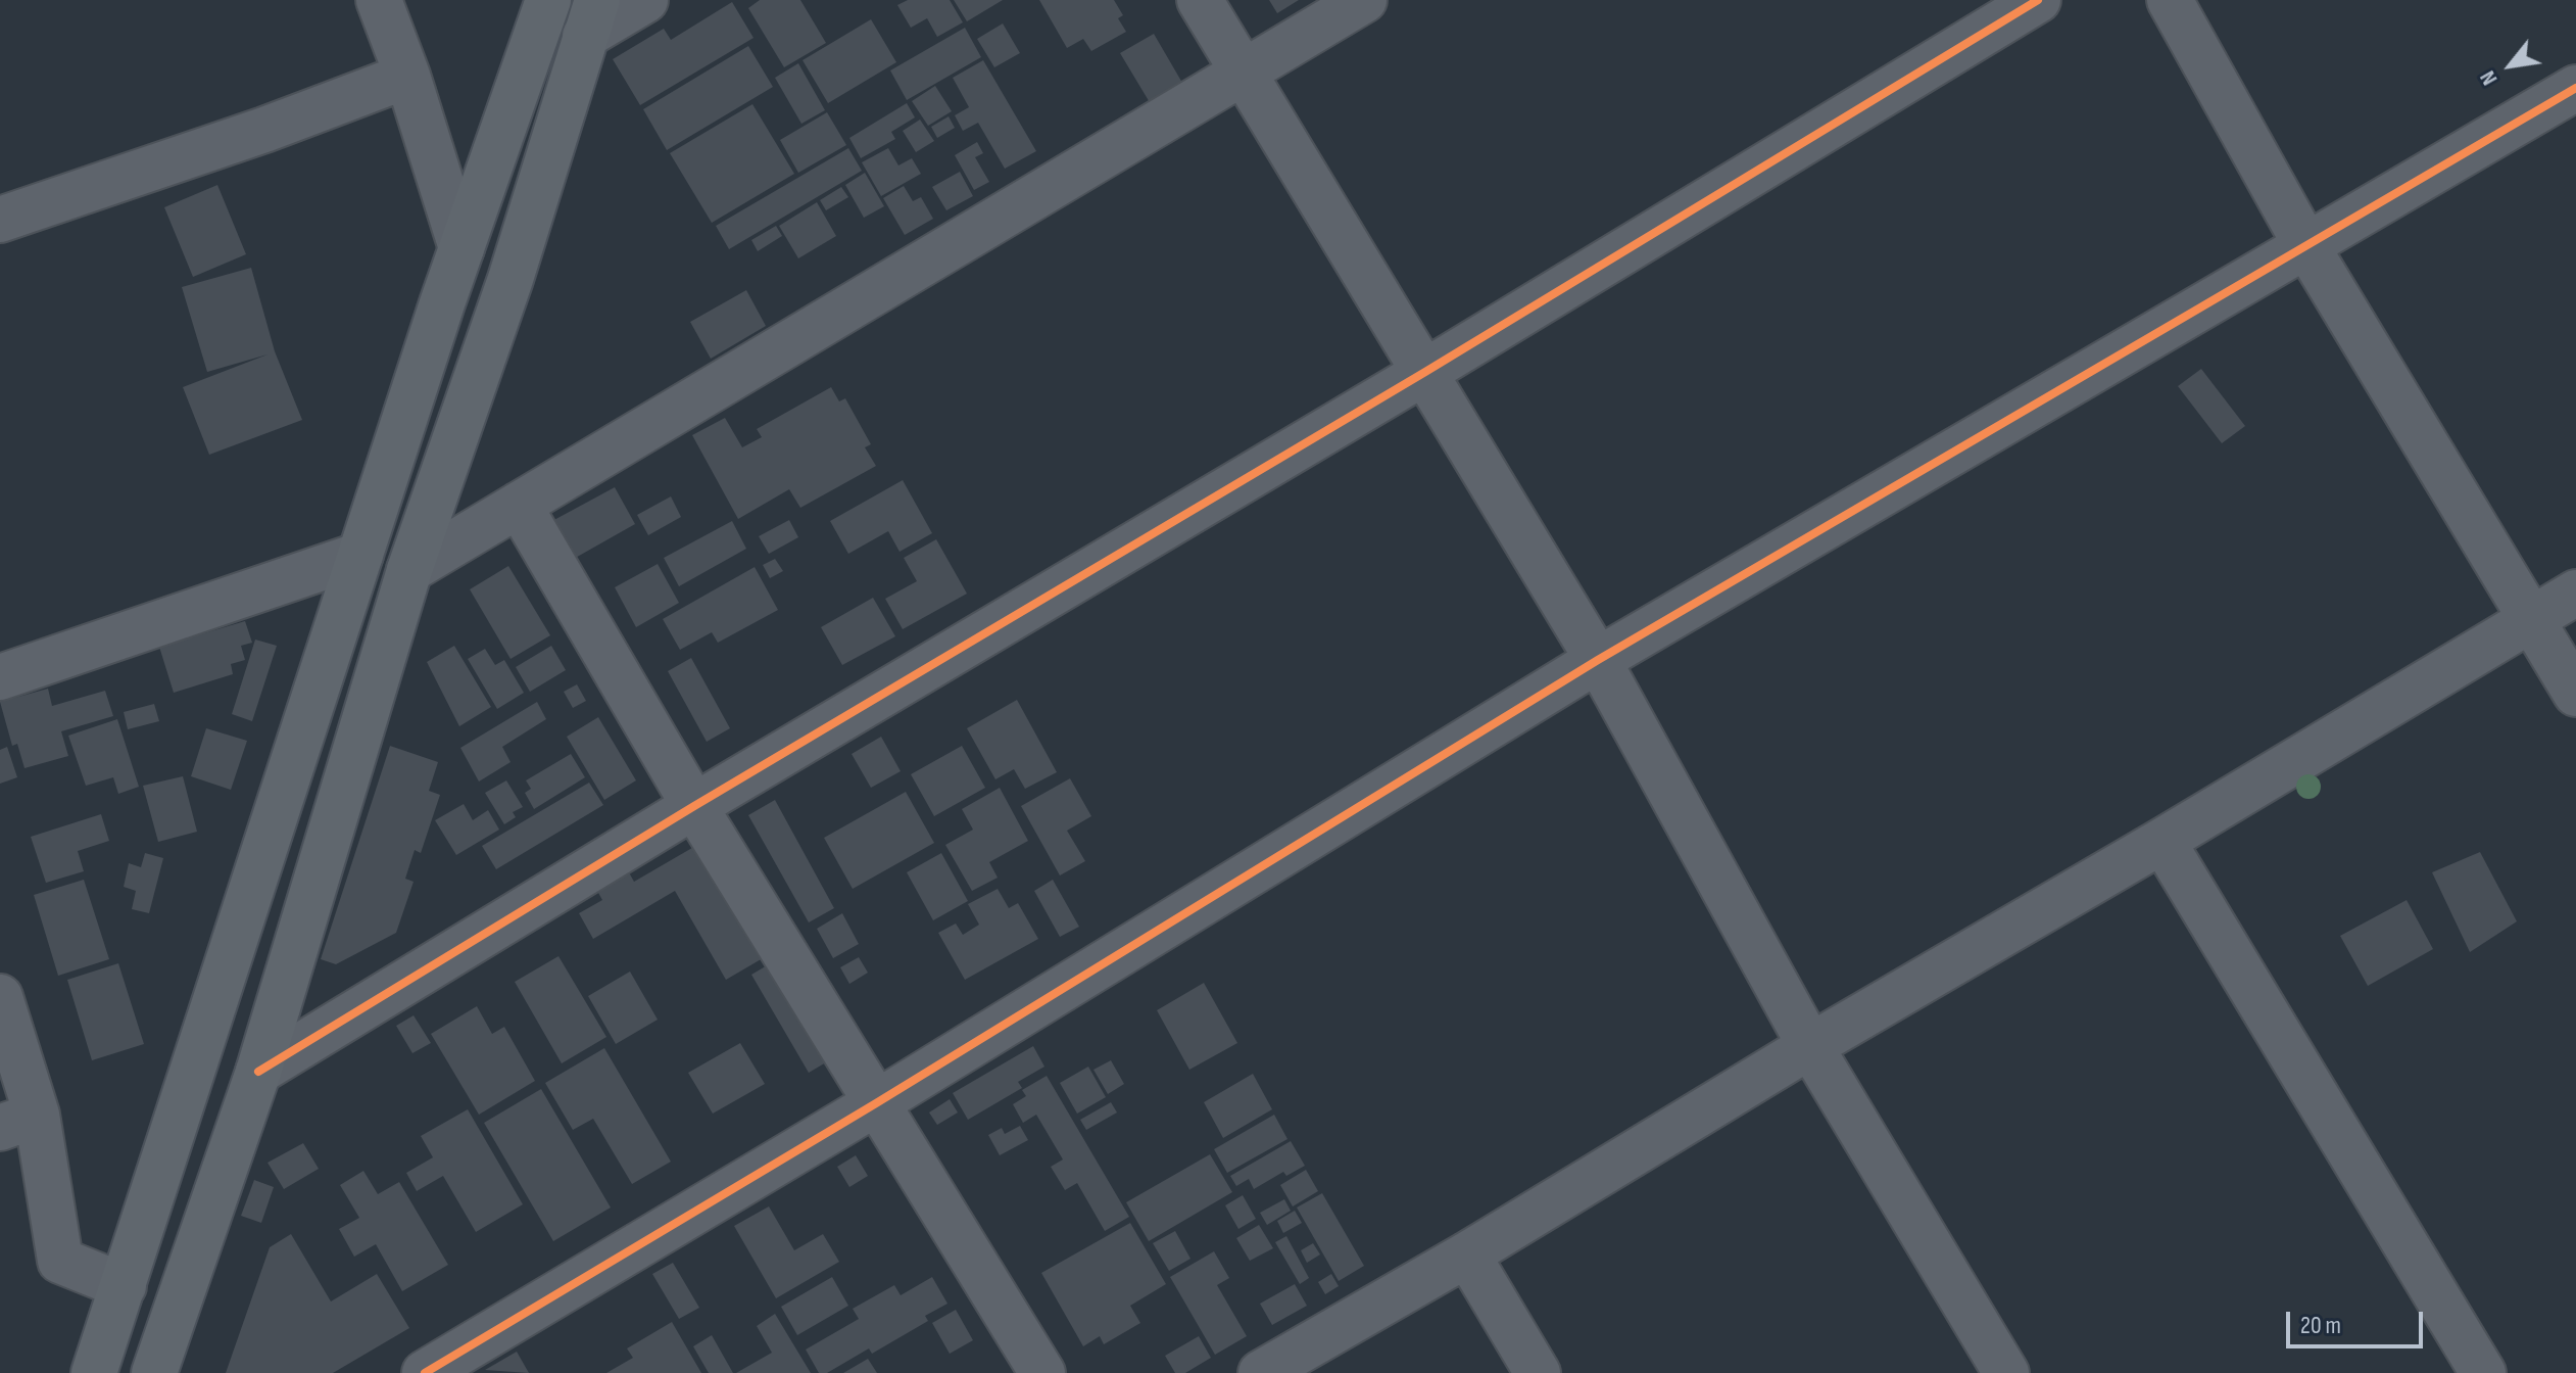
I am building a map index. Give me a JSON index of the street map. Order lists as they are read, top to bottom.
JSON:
{
  "scale_bar": "20 m",
  "north": "bottom left"
}
